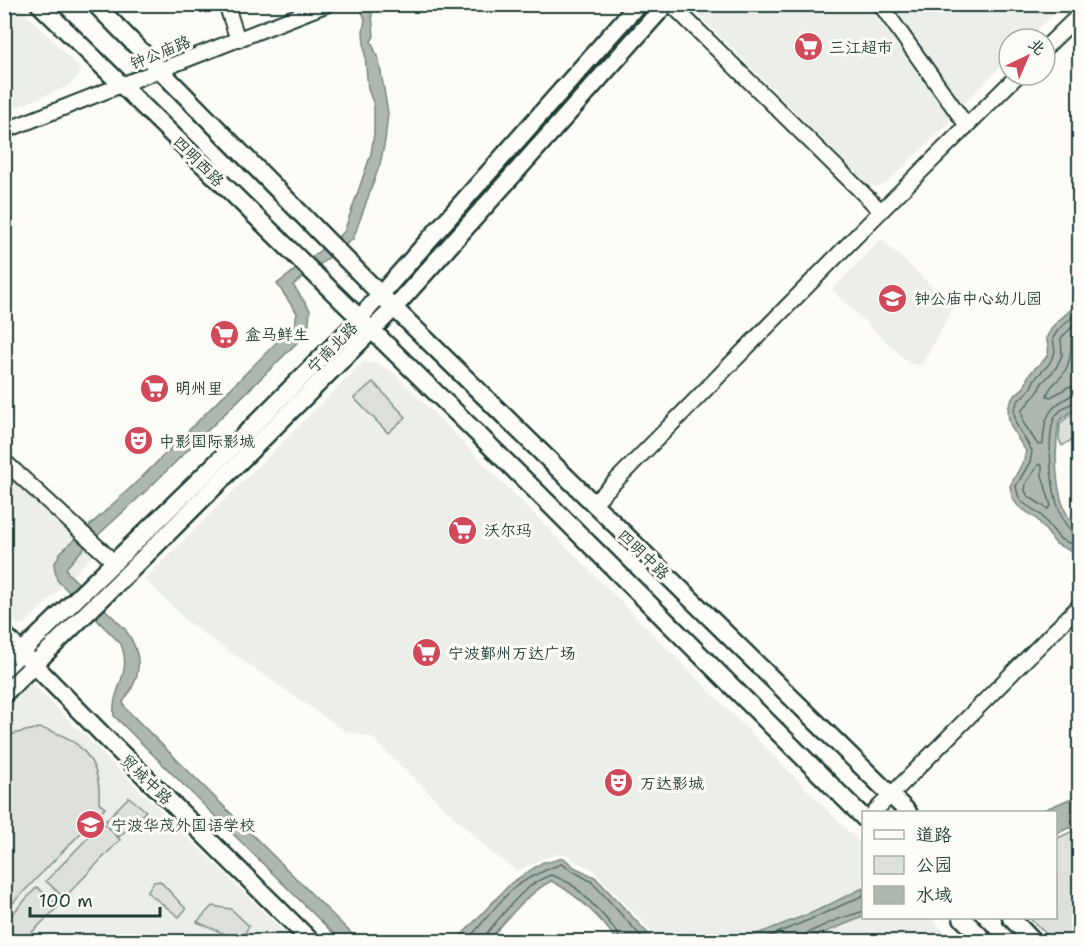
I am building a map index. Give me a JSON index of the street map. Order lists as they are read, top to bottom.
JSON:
{
  "streets": {
    "main road": [
      "四明西路",
      "宁南北路",
      "四明中路",
      "贸城中路"
    ],
    "street": ["钟公庙路"]
  },
  "crossings": [
    ["钟公庙路", "四明西路"],
    ["四明西路", "宁南北路"],
    ["四明西路", "四明中路"],
    ["宁南北路", "四明中路"],
    ["宁南北路", "贸城中路"]
  ],
  "places": {
    "supermarket": [
      "三江超市",
      "盒马鲜生",
      "明州里",
      "沃尔玛",
      "宁波鄞州万达广场"
    ],
    "school or university": ["钟公庙中心幼儿园", "宁波华茂外国语学校"],
    "theatre": ["中影国际影城", "万达影城"]
  },
  "legend": ["道路", "公园", "水域"],
  "scale_bar": "100 m",
  "north": "top right"
}
